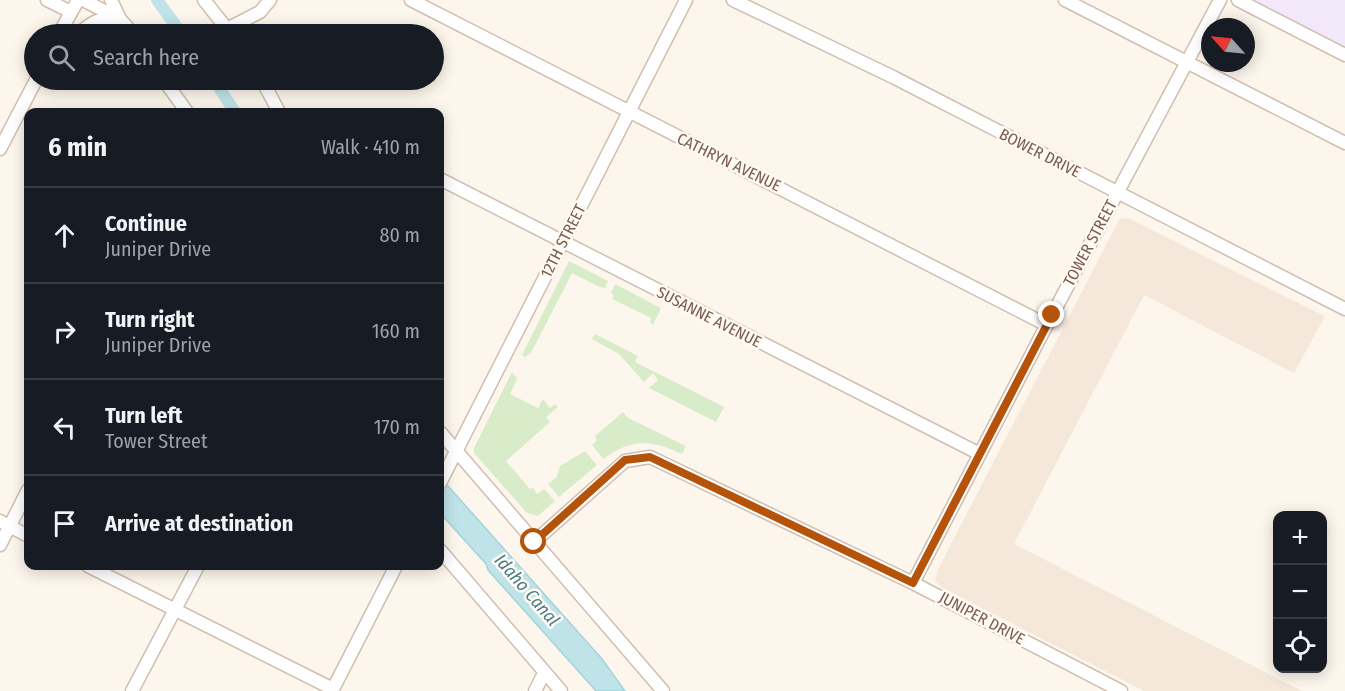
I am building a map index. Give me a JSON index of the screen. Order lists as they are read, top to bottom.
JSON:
{
  "streets": {
    "street": [
      "BOWER DRIVE",
      "CATHRYN AVENUE",
      "12TH STREET",
      "TOWER STREET",
      "SUSANNE AVENUE",
      "JUNIPER DRIVE"
    ]
  },
  "crossings": [
    ["BOWER DRIVE", "TOWER STREET"],
    ["CATHRYN AVENUE", "12TH STREET"],
    ["CATHRYN AVENUE", "TOWER STREET"],
    ["12TH STREET", "SUSANNE AVENUE"],
    ["TOWER STREET", "SUSANNE AVENUE"],
    ["TOWER STREET", "JUNIPER DRIVE"]
  ],
  "water": ["Idaho Canal"],
  "north": "top left",
  "page": {
    "search": "Search here",
    "heading": ["6 min", "Walk · 410 m"],
    "list": [
      ["Continue", "Juniper Drive", "80 m"],
      ["Turn right", "Juniper Drive", "160 m"],
      ["Turn left", "Tower Street", "170 m"],
      "Arrive at destination"
    ],
    "map_buttons": ["+", "−"]
  }
}
